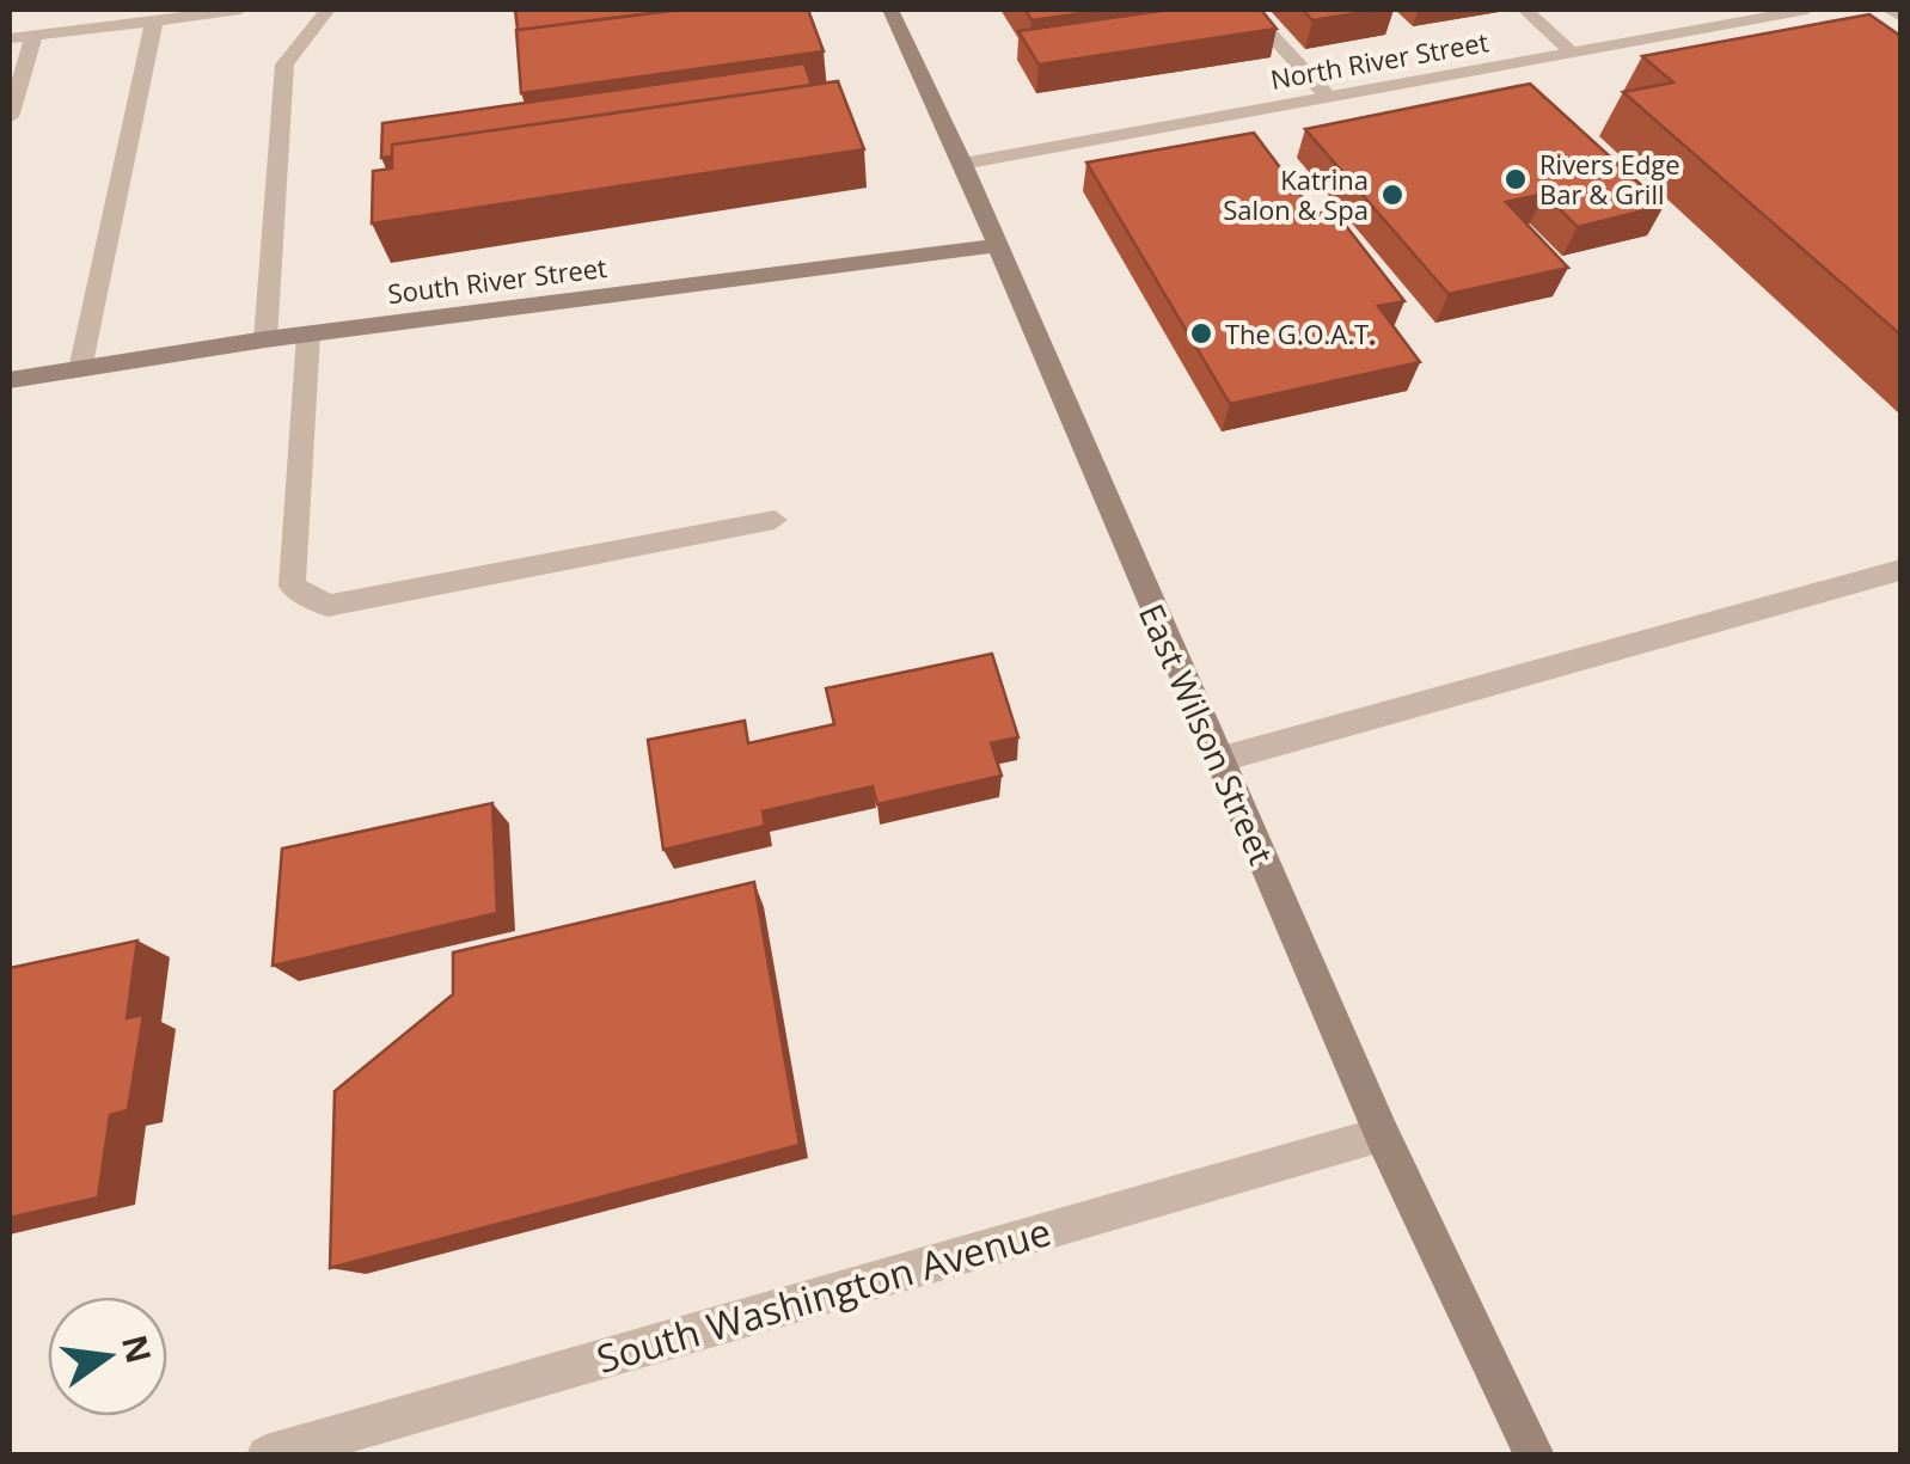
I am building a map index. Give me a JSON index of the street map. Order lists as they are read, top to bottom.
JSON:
{
  "streets": {
    "main road": ["South River Street", "East Wilson Street"],
    "street": ["North River Street", "South Washington Avenue"]
  },
  "crossings": [
    ["North River Street", "East Wilson Street"],
    ["South River Street", "East Wilson Street"],
    ["East Wilson Street", "South Washington Avenue"]
  ],
  "places": ["Rivers Edge Bar & Grill", "Katrina Salon & Spa", "The G.O.A.T."],
  "north": "right"
}
